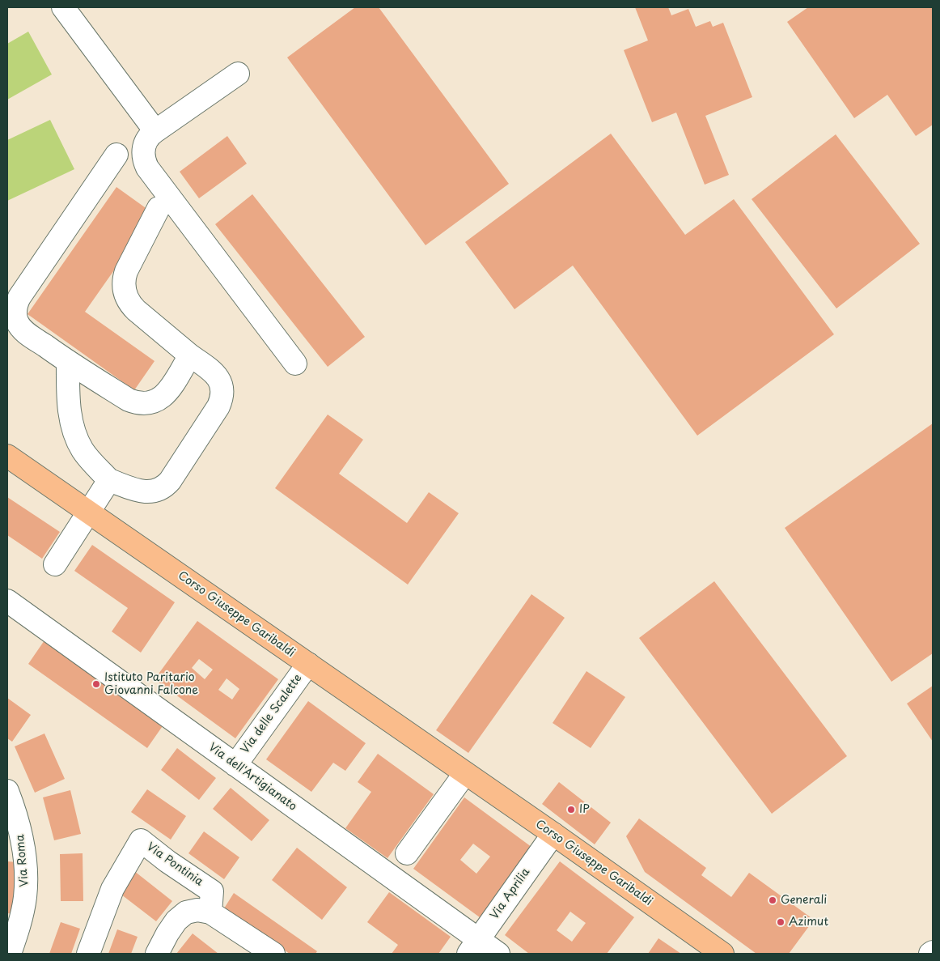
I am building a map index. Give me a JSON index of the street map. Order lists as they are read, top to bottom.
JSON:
{
  "streets": {
    "main road": ["Corso Giuseppe Garibaldi"],
    "street": [
      "Via delle Scalette",
      "Via dell'Artigianato",
      "Via Roma",
      "Via Pontinia",
      "Via Aprilia"
    ]
  },
  "crossings": [
    ["Corso Giuseppe Garibaldi", "Via delle Scalette"],
    ["Corso Giuseppe Garibaldi", "Via Aprilia"],
    ["Via delle Scalette", "Via dell'Artigianato"],
    ["Via dell'Artigianato", "Via Aprilia"]
  ],
  "places": [
    "Istituto Paritario Giovanni Falcone",
    "IP",
    "Generali",
    "Azimut"
  ]
}
